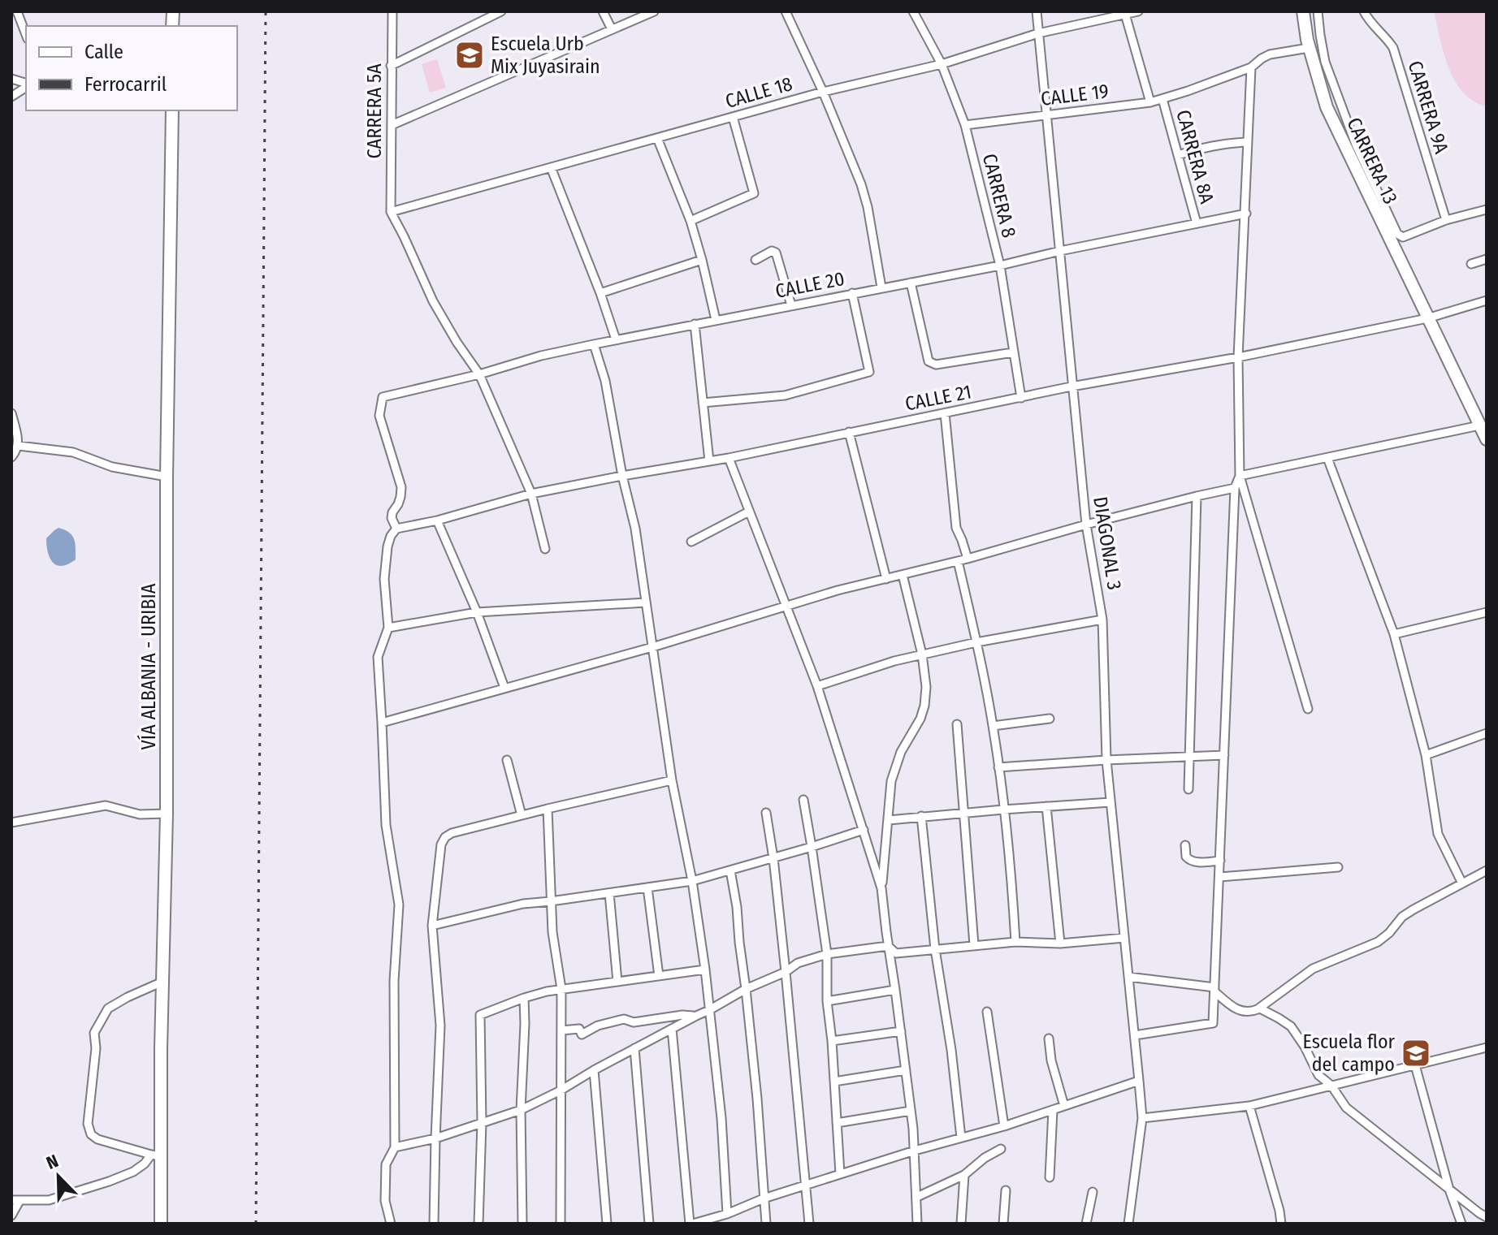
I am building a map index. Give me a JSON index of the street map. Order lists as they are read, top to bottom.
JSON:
{
  "streets": {
    "main road": ["CARRERA 13", "VÍA ALBANIA - URIBIA"],
    "street": [
      "CALLE 18",
      "CALLE 19",
      "CARRERA 9A",
      "CARRERA 5A",
      "CARRERA 8A",
      "CARRERA 8",
      "CALLE 20",
      "CALLE 21",
      "DIAGONAL 3"
    ]
  },
  "crossings": [
    ["CALLE 18", "CARRERA 5A"],
    ["CALLE 18", "CARRERA 8A"],
    ["CALLE 18", "CARRERA 8"],
    ["CALLE 18", "DIAGONAL 3"],
    ["CALLE 19", "CARRERA 8A"],
    ["CALLE 19", "CARRERA 13"],
    ["CALLE 19", "CARRERA 8"],
    ["CALLE 19", "DIAGONAL 3"],
    ["CARRERA 8A", "CALLE 20"],
    ["CARRERA 13", "CALLE 21"],
    ["CARRERA 8", "CALLE 20"],
    ["CARRERA 8", "CALLE 21"],
    ["CALLE 20", "CALLE 21"],
    ["CALLE 20", "DIAGONAL 3"],
    ["CALLE 21", "DIAGONAL 3"]
  ],
  "places": {
    "school or university": ["Escuela Urb Mix Juyasirain", "Escuela flor del campo"]
  },
  "legend": ["Calle", "Ferrocarril"],
  "north": "top left"
}
